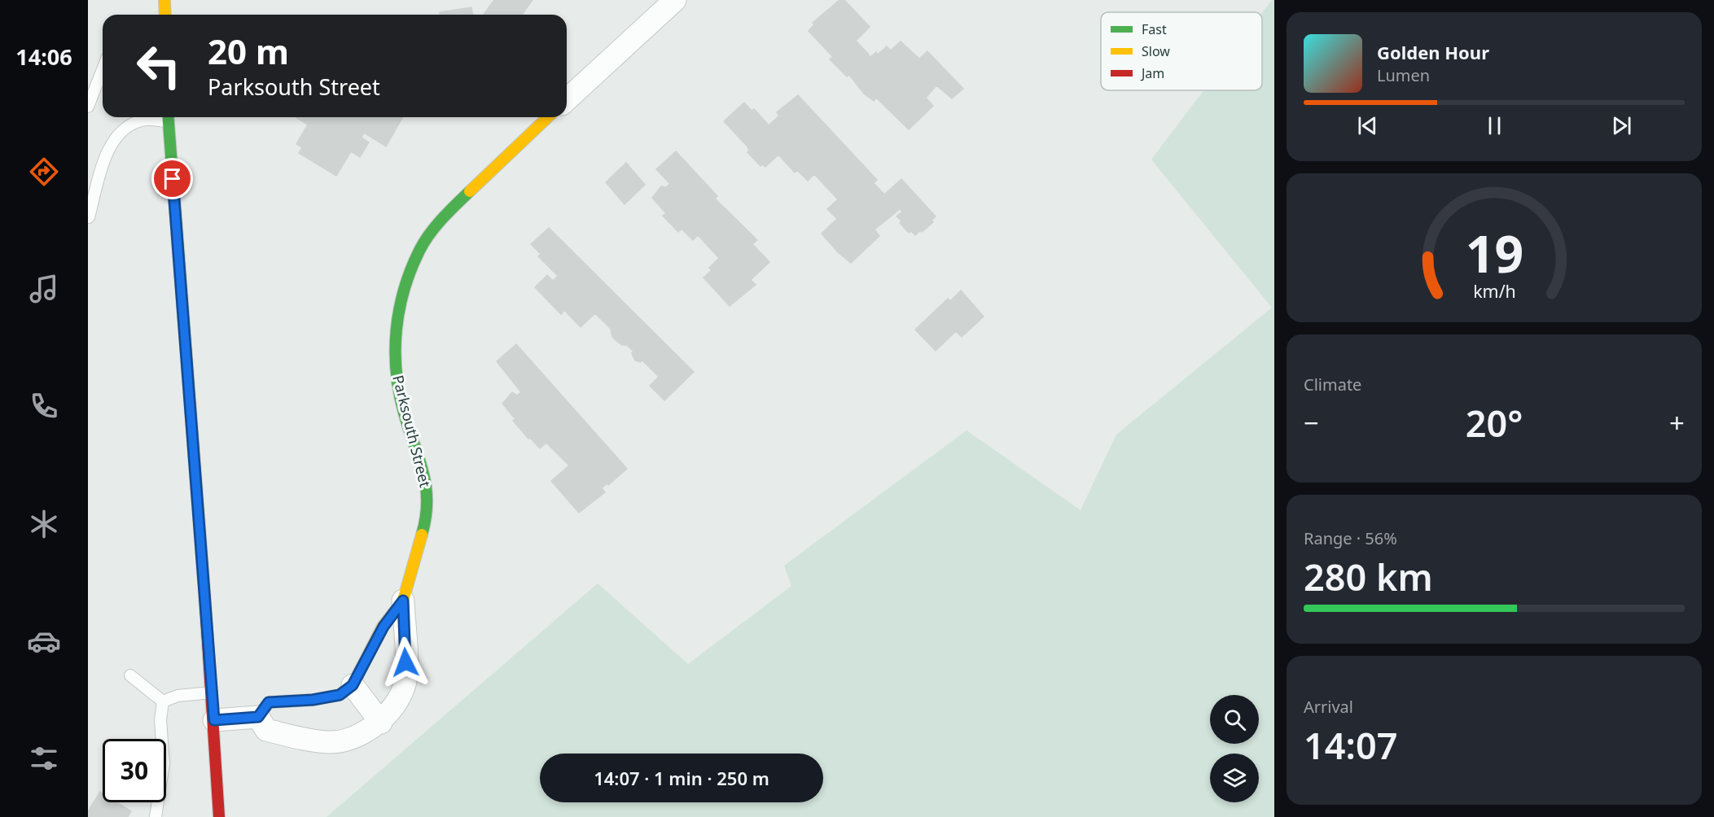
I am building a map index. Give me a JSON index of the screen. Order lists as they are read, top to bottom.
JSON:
{
  "streets": {
    "street": ["Parksouth Street"]
  },
  "legend": ["Fast", "Slow", "Jam"],
  "page": {
    "tabs": "14:06",
    "turn": ["20 m", "Parksouth Street"],
    "song": ["Golden Hour", "Lumen"],
    "tile": [
      "Climate",
      ["Range · 56%", "280 km"],
      ["Arrival", "14:07"]
    ],
    "heat": ["−", "20°", "+"],
    "limit": "30",
    "trip": "14:07 · 1 min · 250 m",
    "gauge": ["19", "km/h"]
  }
}
